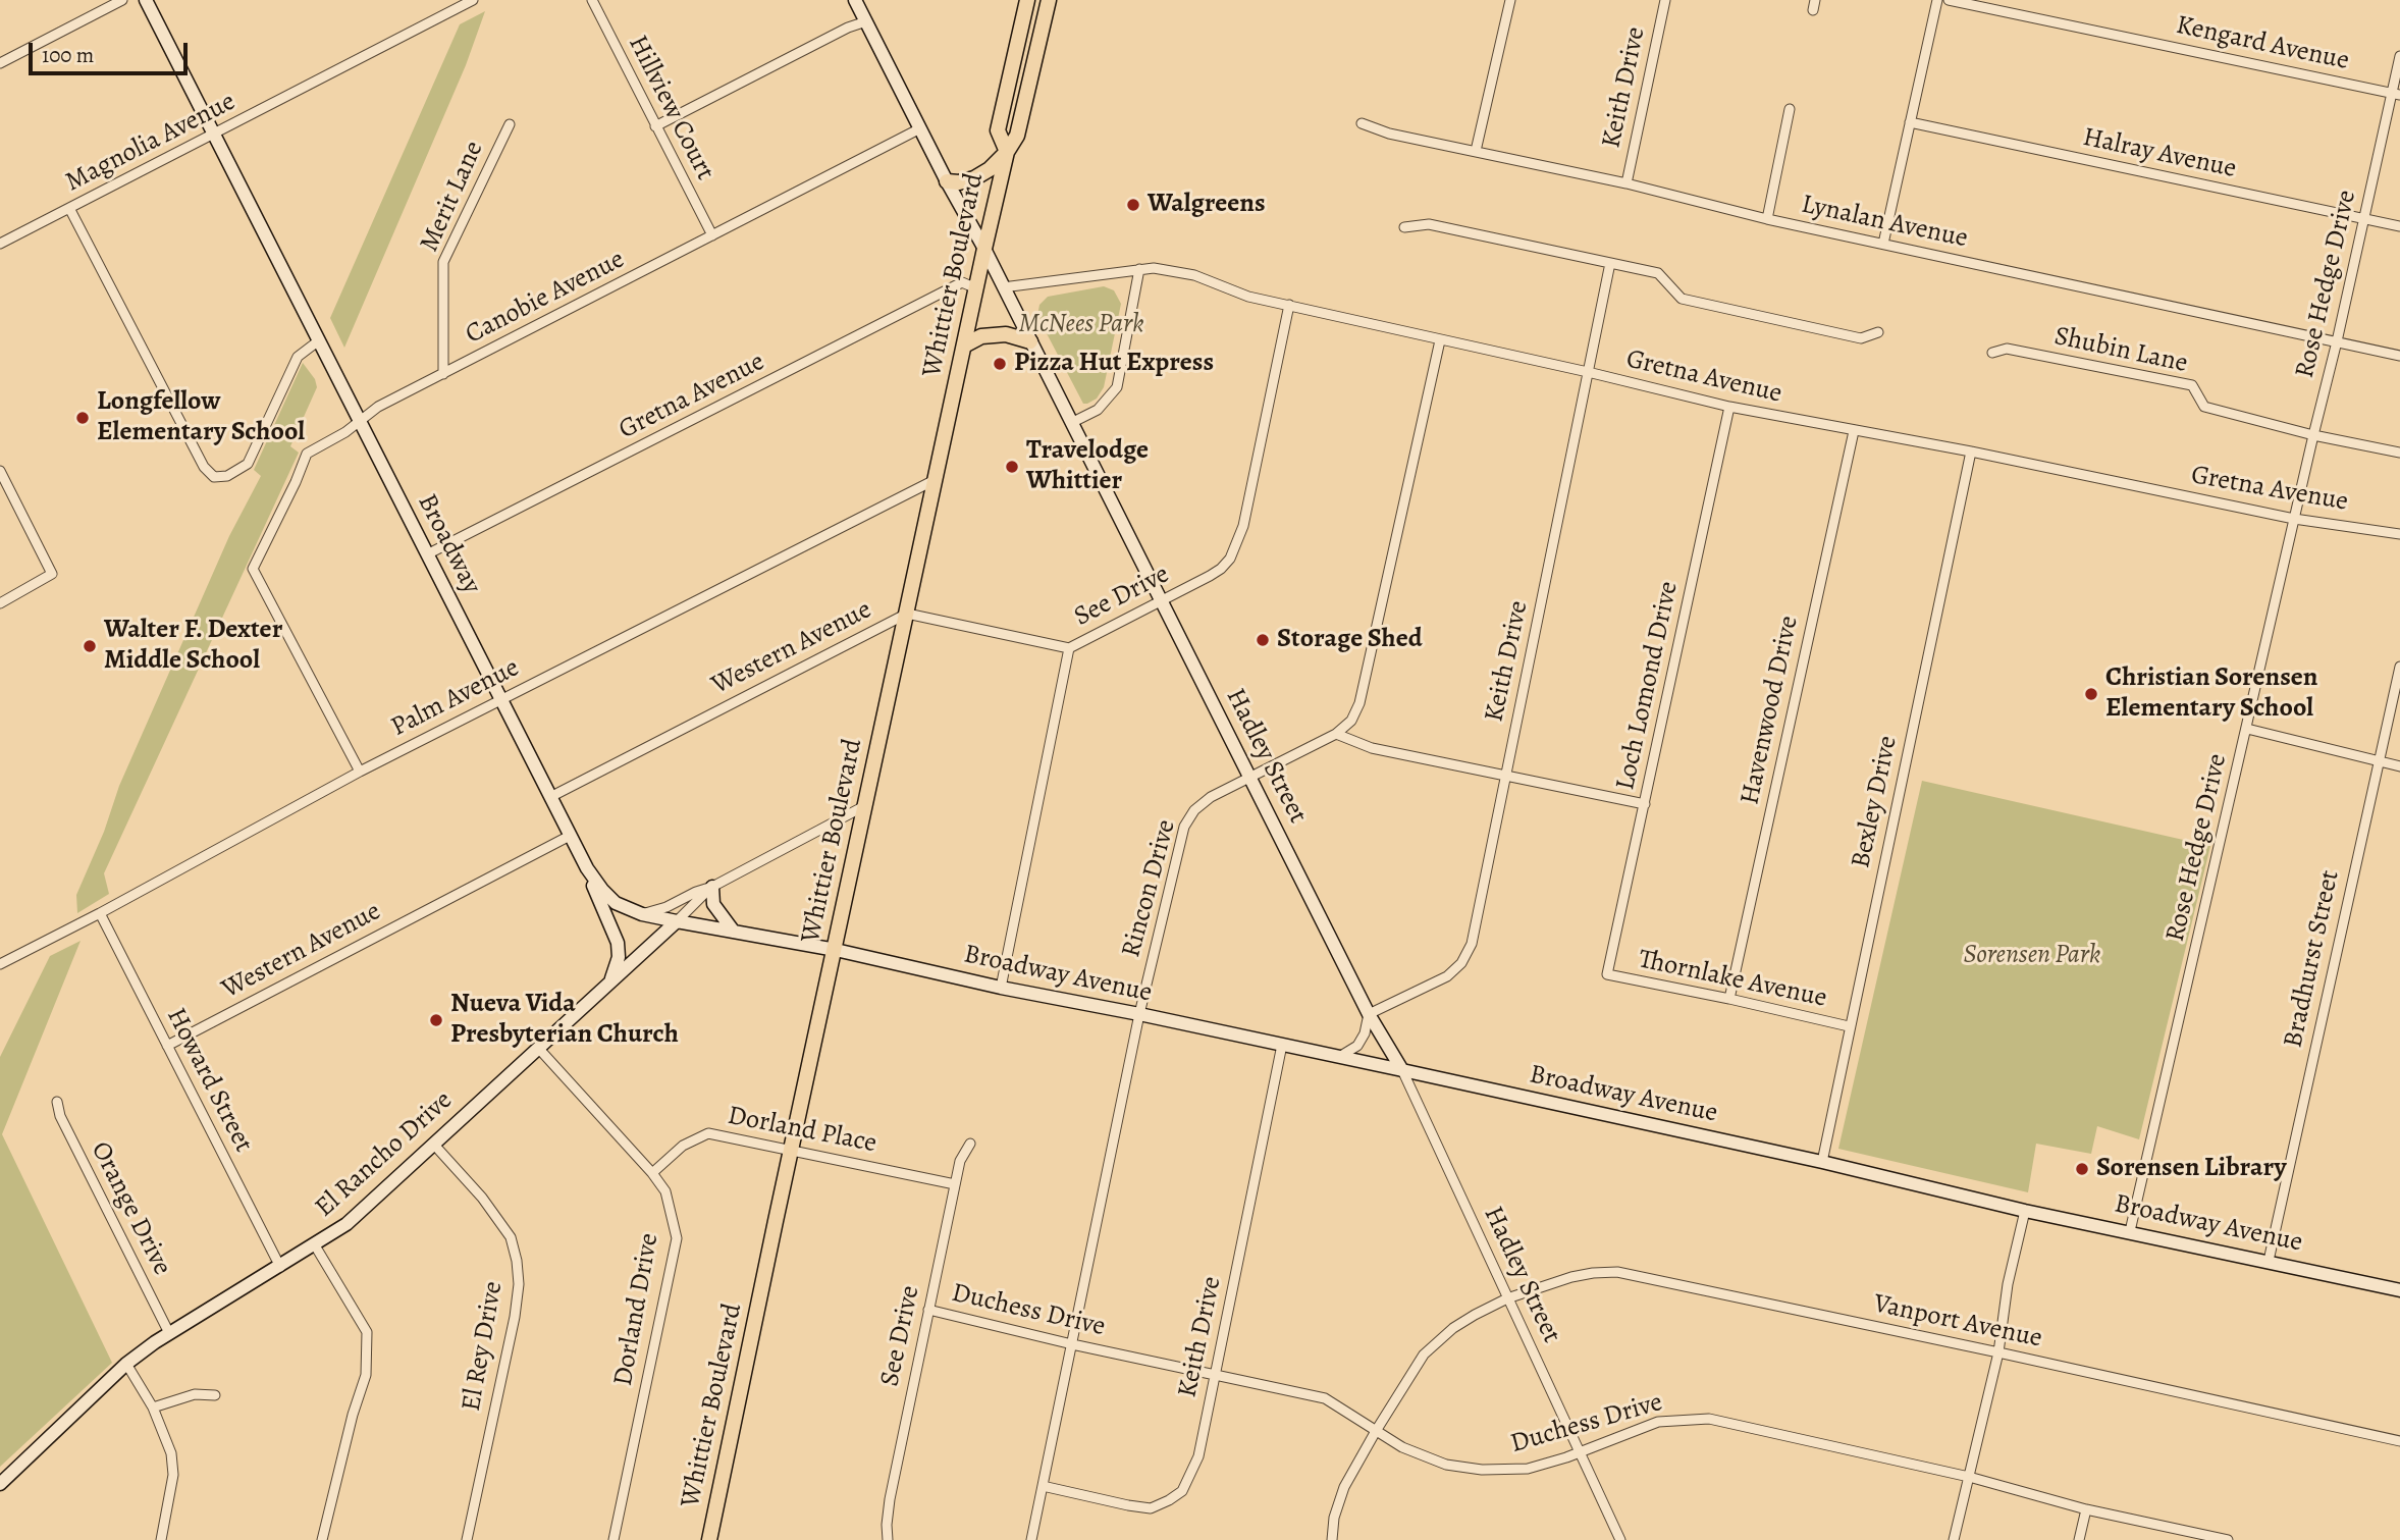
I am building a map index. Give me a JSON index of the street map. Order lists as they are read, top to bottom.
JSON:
{
  "streets": {
    "main road": ["Whittier Boulevard"],
    "street": [
      "Kengard Avenue",
      "Keith Drive",
      "Hillview Court",
      "Magnolia Avenue",
      "Halray Avenue",
      "Merit Lane",
      "Lynalan Avenue",
      "Rose Hedge Drive",
      "Canobie Avenue",
      "Shubin Lane",
      "Gretna Avenue",
      "Broadway",
      "See Drive",
      "Western Avenue",
      "Loch Lomond Drive",
      "Palm Avenue",
      "Havenwood Drive",
      "Hadley Street",
      "Bexley Drive",
      "Rincon Drive",
      "Bradhurst Street",
      "Broadway Avenue",
      "Thornlake Avenue",
      "Howard Street",
      "Dorland Place",
      "El Rancho Drive",
      "Orange Drive",
      "Dorland Drive",
      "Duchess Drive",
      "Vanport Avenue",
      "El Rey Drive"
    ]
  },
  "crossings": [
    ["Kengard Avenue", "Rose Hedge Drive"],
    ["Keith Drive", "Lynalan Avenue"],
    ["Keith Drive", "Gretna Avenue"],
    ["Keith Drive", "Hadley Street"],
    ["Keith Drive", "Rincon Drive"],
    ["Keith Drive", "Broadway Avenue"],
    ["Keith Drive", "Duchess Drive"],
    ["Hillview Court", "Canobie Avenue"],
    ["Magnolia Avenue", "Broadway"],
    ["Halray Avenue", "Rose Hedge Drive"],
    ["Merit Lane", "Canobie Avenue"],
    ["Lynalan Avenue", "Rose Hedge Drive"],
    ["Whittier Boulevard", "Gretna Avenue"],
    ["Whittier Boulevard", "Broadway"],
    ["Whittier Boulevard", "Western Avenue"],
    ["Whittier Boulevard", "Palm Avenue"],
    ["Whittier Boulevard", "Hadley Street"],
    ["Whittier Boulevard", "Broadway Avenue"],
    ["Whittier Boulevard", "Dorland Place"],
    ["Whittier Boulevard", "El Rancho Drive"],
    ["Rose Hedge Drive", "Shubin Lane"],
    ["Rose Hedge Drive", "Gretna Avenue"],
    ["Rose Hedge Drive", "Broadway Avenue"],
    ["Canobie Avenue", "Broadway"],
    ["Canobie Avenue", "Palm Avenue"],
    ["Canobie Avenue", "Hadley Street"],
    ["Gretna Avenue", "Broadway"],
    ["Gretna Avenue", "See Drive"],
    ["Gretna Avenue", "Loch Lomond Drive"],
    ["Gretna Avenue", "Havenwood Drive"],
    ["Gretna Avenue", "Hadley Street"],
    ["Gretna Avenue", "Bexley Drive"],
    ["Gretna Avenue", "Rincon Drive"],
    ["Broadway", "Western Avenue"],
    ["Broadway", "Palm Avenue"],
    ["Broadway", "Broadway Avenue"],
    ["Broadway", "El Rancho Drive"],
    ["See Drive", "Western Avenue"],
    ["See Drive", "Hadley Street"],
    ["See Drive", "Broadway Avenue"],
    ["See Drive", "Dorland Place"],
    ["See Drive", "Duchess Drive"],
    ["Western Avenue", "Howard Street"],
    ["Loch Lomond Drive", "Thornlake Avenue"],
    ["Palm Avenue", "Howard Street"],
    ["Havenwood Drive", "Thornlake Avenue"],
    ["Hadley Street", "Rincon Drive"],
    ["Hadley Street", "Broadway Avenue"],
    ["Hadley Street", "Duchess Drive"],
    ["Hadley Street", "Vanport Avenue"],
    ["Bexley Drive", "Broadway Avenue"],
    ["Bexley Drive", "Thornlake Avenue"],
    ["Rincon Drive", "Broadway Avenue"],
    ["Rincon Drive", "Duchess Drive"],
    ["Bradhurst Street", "Broadway Avenue"],
    ["Howard Street", "El Rancho Drive"],
    ["Dorland Place", "Dorland Drive"],
    ["El Rancho Drive", "Orange Drive"],
    ["El Rancho Drive", "Dorland Drive"],
    ["El Rancho Drive", "El Rey Drive"],
    ["Duchess Drive", "Vanport Avenue"]
  ],
  "parks": ["McNees Park", "Sorensen Park"],
  "places": [
    "Walgreens",
    "Pizza Hut Express",
    "Longfellow Elementary School",
    "Travelodge Whittier",
    "Storage Shed",
    "Walter F. Dexter Middle School",
    "Christian Sorensen Elementary School",
    "Nueva Vida Presbyterian Church",
    "Sorensen Library"
  ],
  "scale_bar": "100 m"
}
